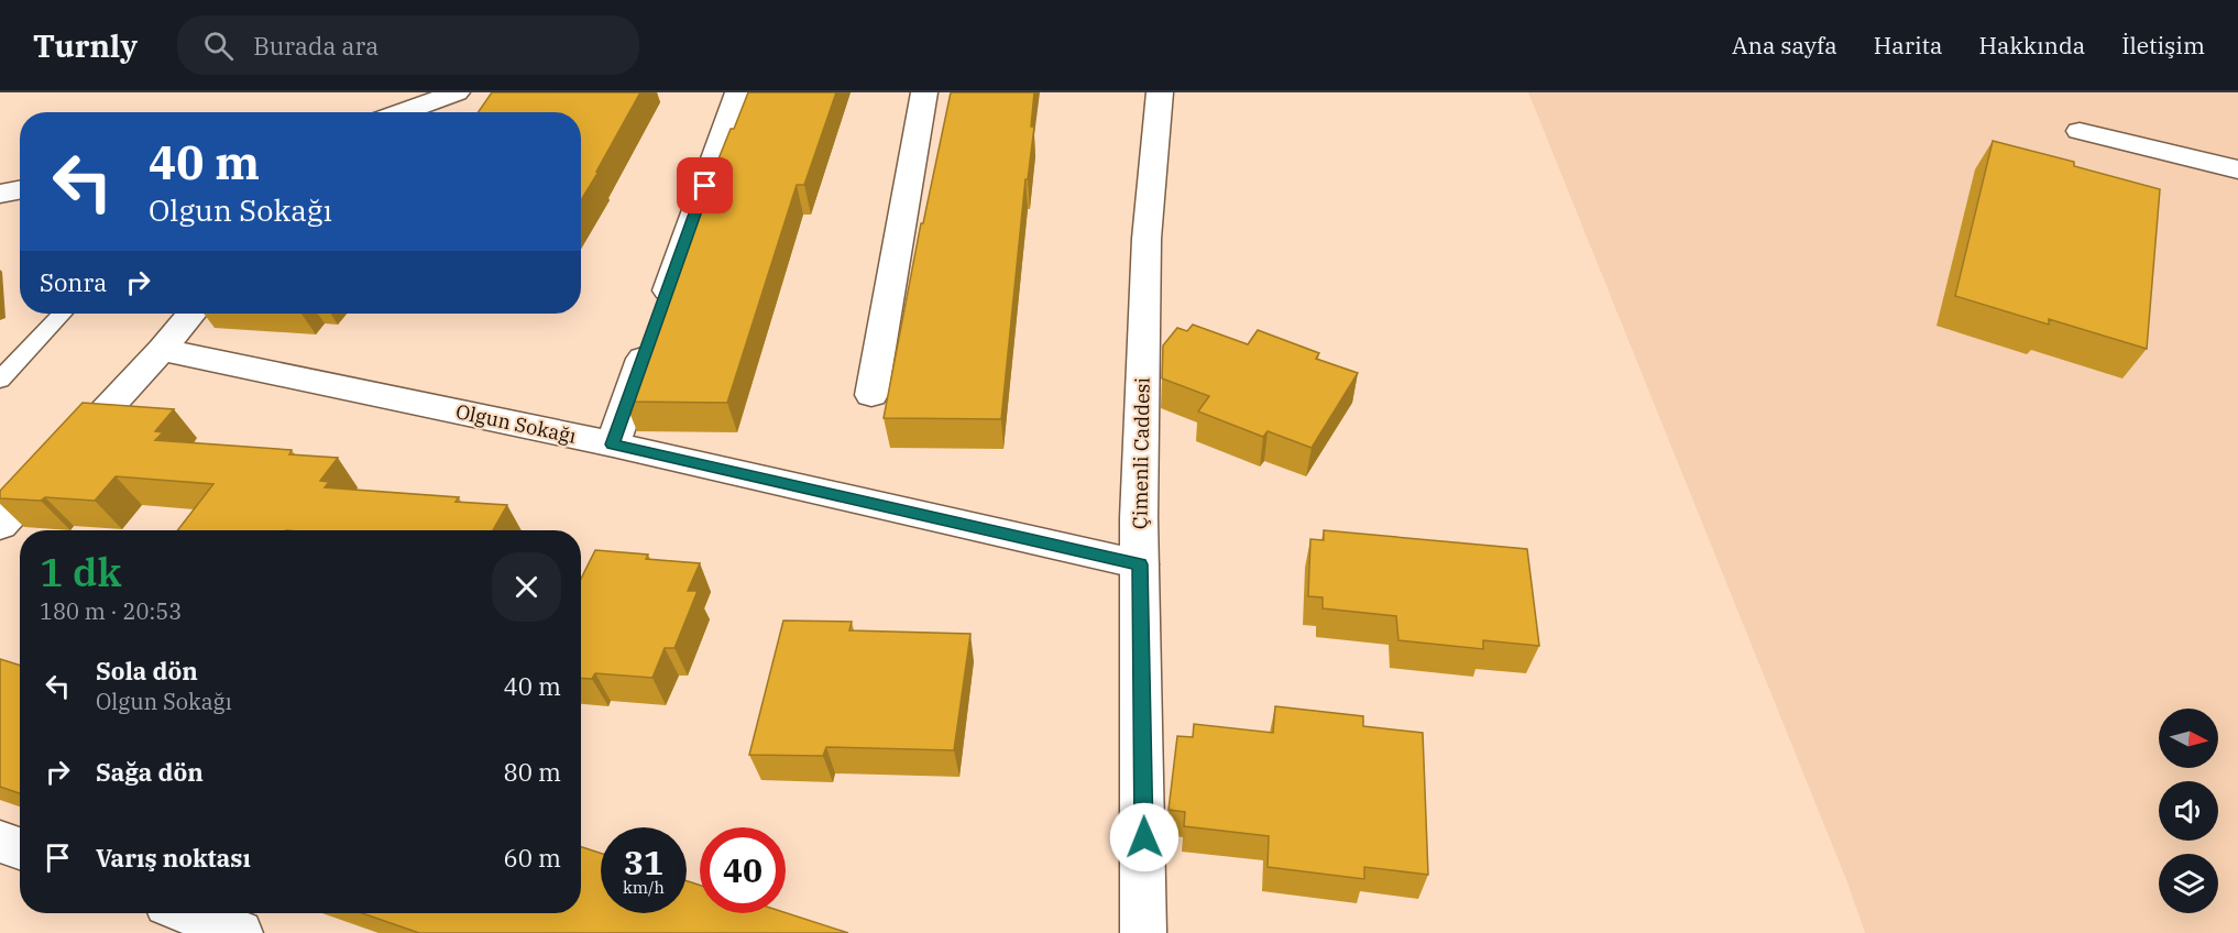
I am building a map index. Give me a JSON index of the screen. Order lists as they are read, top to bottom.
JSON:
{
  "streets": {
    "street": ["Olgun Sokağı", "Çimenli Caddesi"]
  },
  "crossings": [
    ["Olgun Sokağı", "Çimenli Caddesi"]
  ],
  "north": "right",
  "page": {
    "header": "Turnly",
    "search": "Burada ara",
    "nav": [
      "Ana sayfa",
      "Harita",
      "Hakkında",
      "İletişim"
    ],
    "turn": ["40 m", "Olgun Sokağı"],
    "then": "Sonra",
    "heading": ["1 dk", "180 m · 20:53"],
    "list": [
      {
        "name": "Sola dön",
        "note": "Olgun Sokağı",
        "value": "40 m"
      },
      {
        "name": "Sağa dön",
        "value": "80 m"
      },
      {
        "name": "Varış noktası",
        "value": "60 m"
      }
    ],
    "speed": "31 km/h",
    "limit": "40"
  }
}
